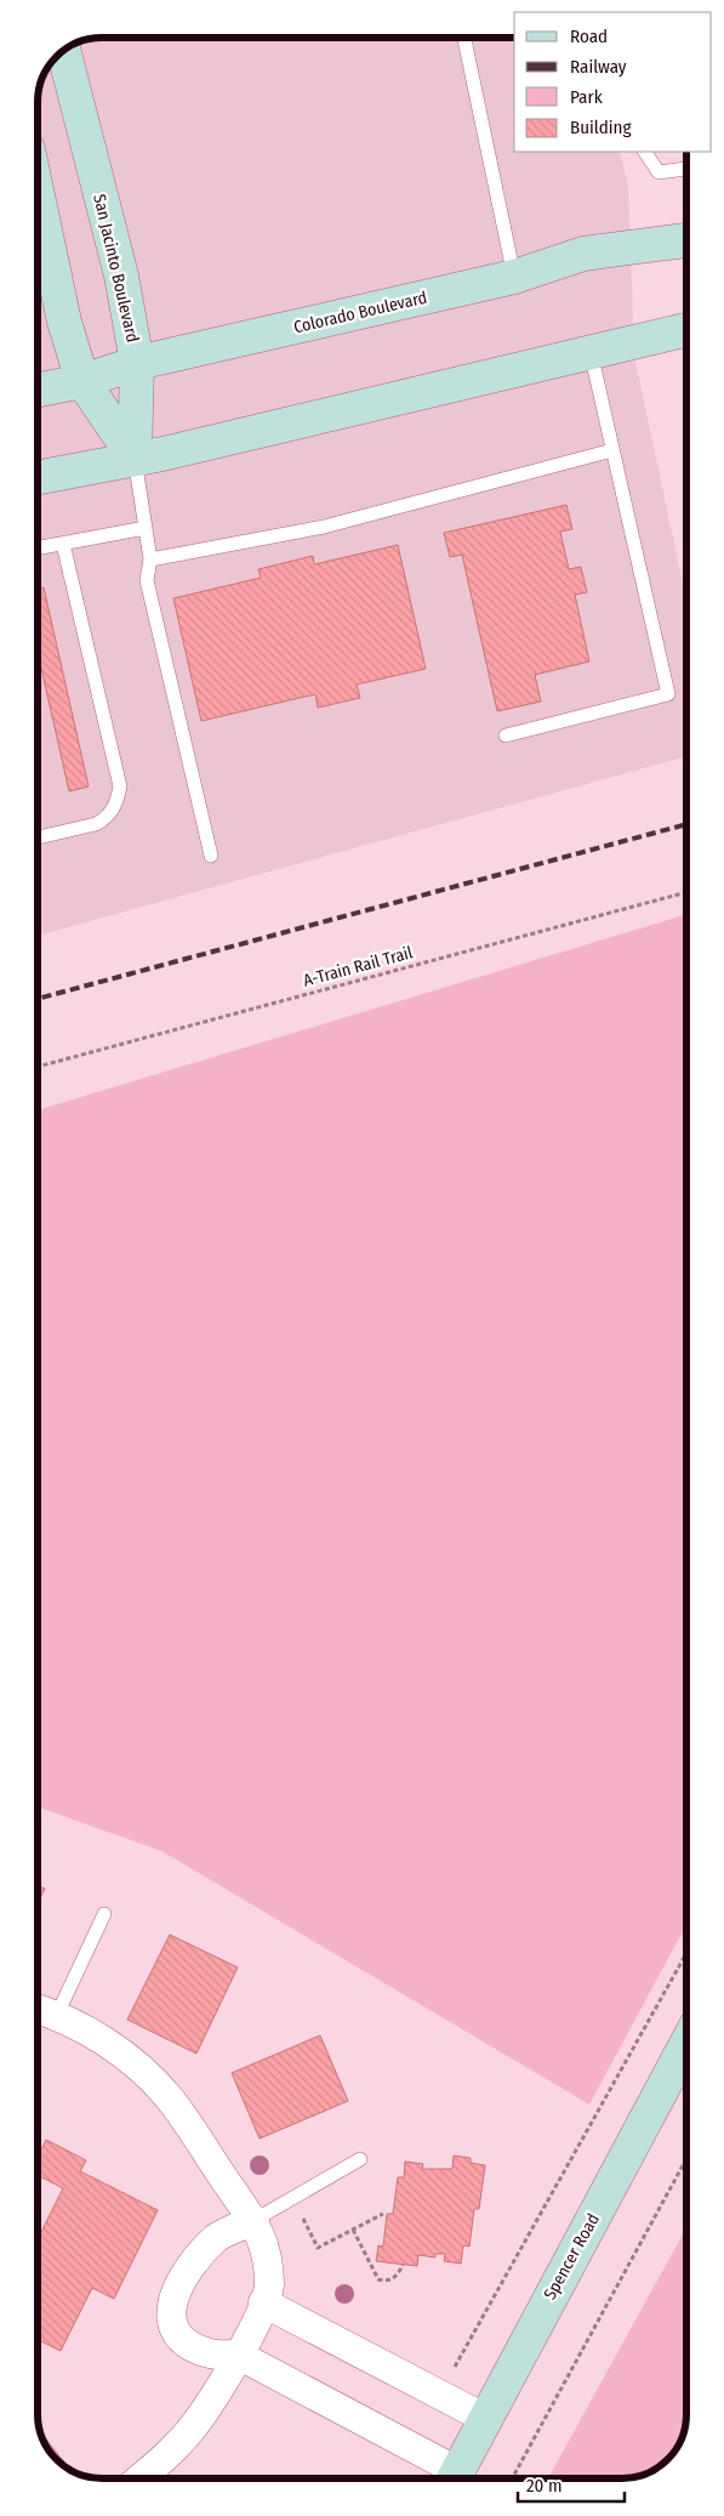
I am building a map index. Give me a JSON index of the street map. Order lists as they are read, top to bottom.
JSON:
{
  "streets": {
    "main road": ["San Jacinto Boulevard", "Colorado Boulevard", "Spencer Road"],
    "path": ["A-Train Rail Trail"]
  },
  "crossings": [
    ["San Jacinto Boulevard", "Colorado Boulevard"]
  ],
  "legend": [
    "Road",
    "Railway",
    "Park",
    "Building"
  ],
  "scale_bar": "20 m"
}
